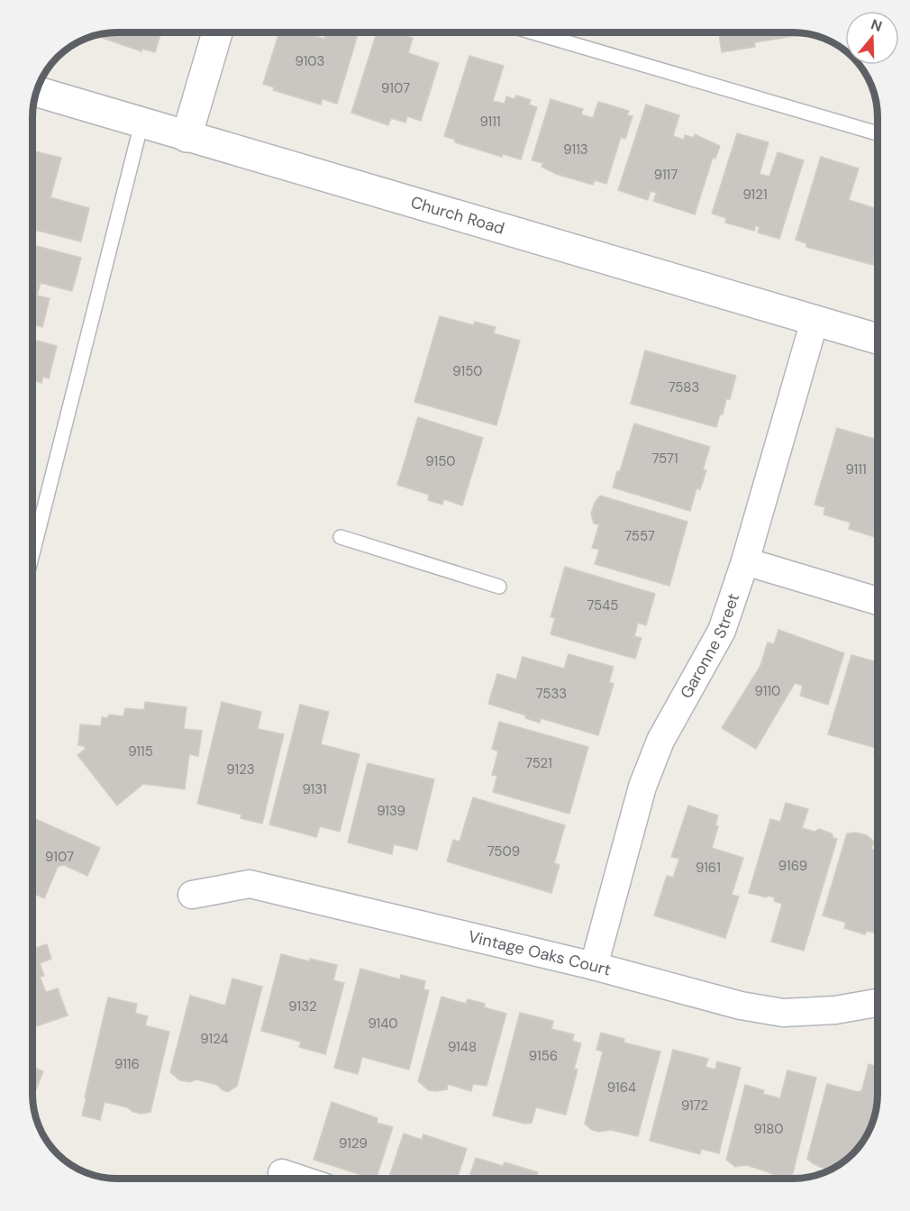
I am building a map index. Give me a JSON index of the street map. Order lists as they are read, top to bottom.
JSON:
{
  "streets": {
    "street": ["Church Road", "Garonne Street", "Vintage Oaks Court"]
  },
  "crossings": [
    ["Church Road", "Garonne Street"],
    ["Garonne Street", "Vintage Oaks Court"]
  ],
  "house_numbers": [
    "9103",
    "9107",
    "9111",
    "9113",
    "9117",
    "9121",
    "9150",
    "7583",
    "7571",
    "9150",
    "9111",
    "7557",
    "7545",
    "9110",
    "7533",
    "9115",
    "7521",
    "9123",
    "9131",
    "9139",
    "7509",
    "9107",
    "9169",
    "9161",
    "9132",
    "9140",
    "9124",
    "9148",
    "9156",
    "9116",
    "9164",
    "9172",
    "9180",
    "9129"
  ],
  "north": "top"
}
